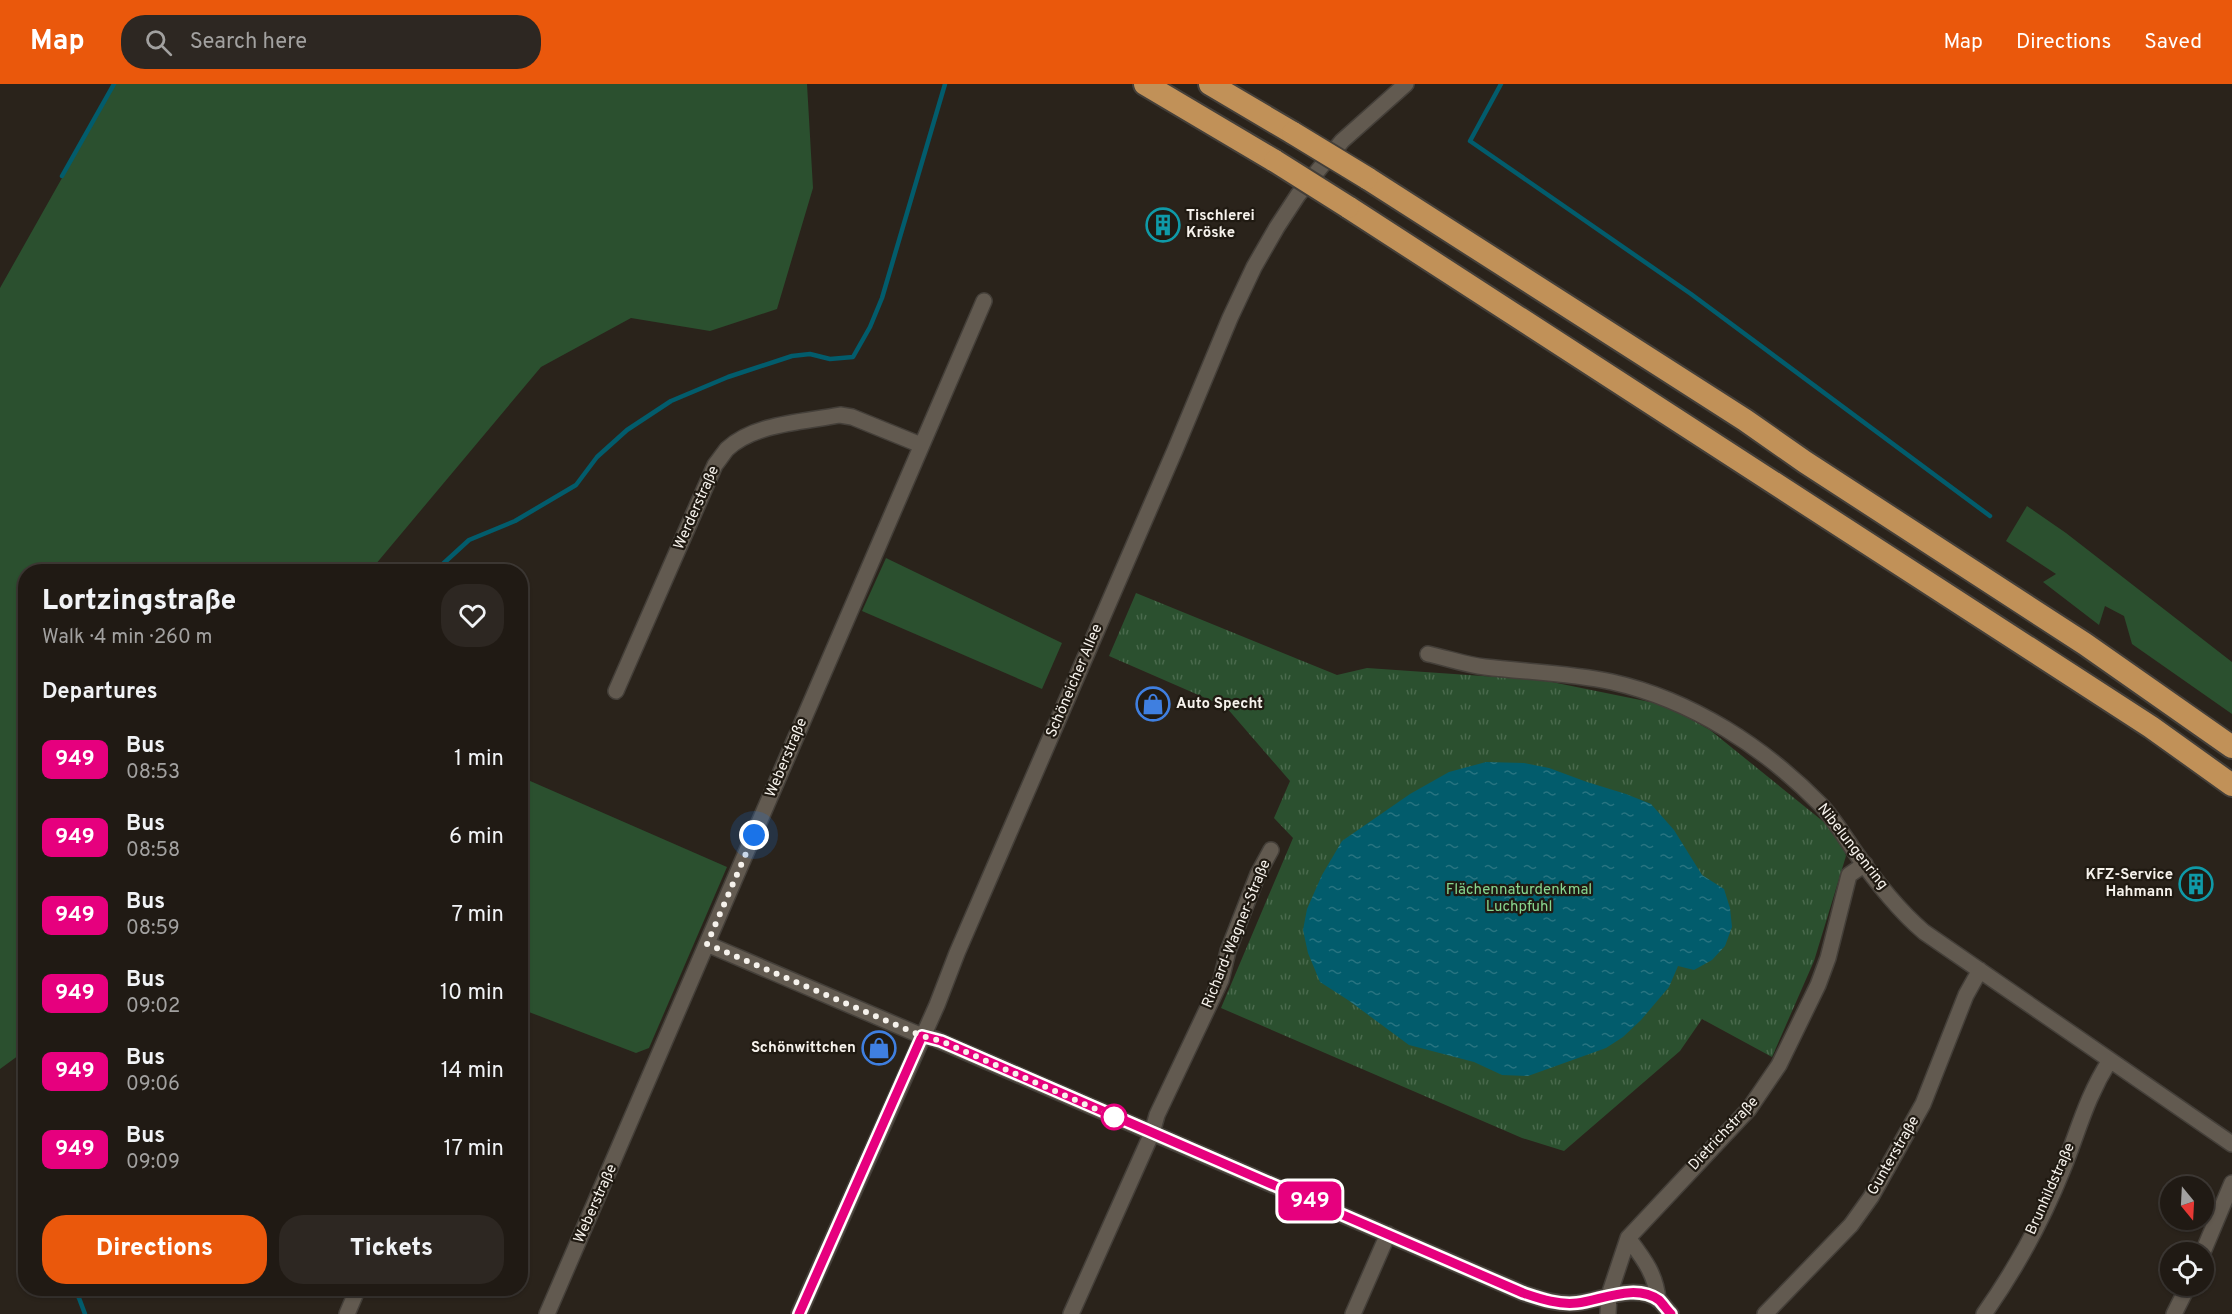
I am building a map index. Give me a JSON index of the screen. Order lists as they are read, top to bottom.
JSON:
{
  "streets": {
    "street": [
      "Werderstraße",
      "Schöneicher Allee",
      "Weberstraße",
      "Nibelungenring",
      "Richard-Wagner-Straße",
      "Dietrichstraße",
      "Gunterstraße",
      "Brunhildstraße"
    ]
  },
  "crossings": [
    ["Werderstraße", "Weberstraße"],
    ["Nibelungenring", "Dietrichstraße"],
    ["Nibelungenring", "Gunterstraße"],
    ["Nibelungenring", "Brunhildstraße"]
  ],
  "parks": ["Flächennaturdenkmal Luchpfuhl"],
  "places": {
    "building": ["Tischlerei Kröske", "KFZ-Service Hahmann"],
    "shop": ["Auto Specht", "Schönwittchen"]
  },
  "lines": ["bus line 949"],
  "north": "bottom",
  "page": {
    "header": "Map",
    "search": "Search here",
    "nav": ["Map", "Directions", "Saved"],
    "on_map": "949",
    "heading": [
      ["Lortzingstraße", "Walk · 4 min · 260 m"],
      "Departures"
    ],
    "list": [
      {
        "mark": "949",
        "name": "Bus",
        "note": "08:53",
        "value": "1 min"
      },
      {
        "mark": "949",
        "name": "Bus",
        "note": "08:58",
        "value": "6 min"
      },
      {
        "mark": "949",
        "name": "Bus",
        "note": "08:59",
        "value": "7 min"
      },
      {
        "mark": "949",
        "name": "Bus",
        "note": "09:02",
        "value": "10 min"
      },
      {
        "mark": "949",
        "name": "Bus",
        "note": "09:06",
        "value": "14 min"
      },
      {
        "mark": "949",
        "name": "Bus",
        "note": "09:09",
        "value": "17 min"
      }
    ],
    "buttons": ["Directions", "Tickets"]
  }
}
